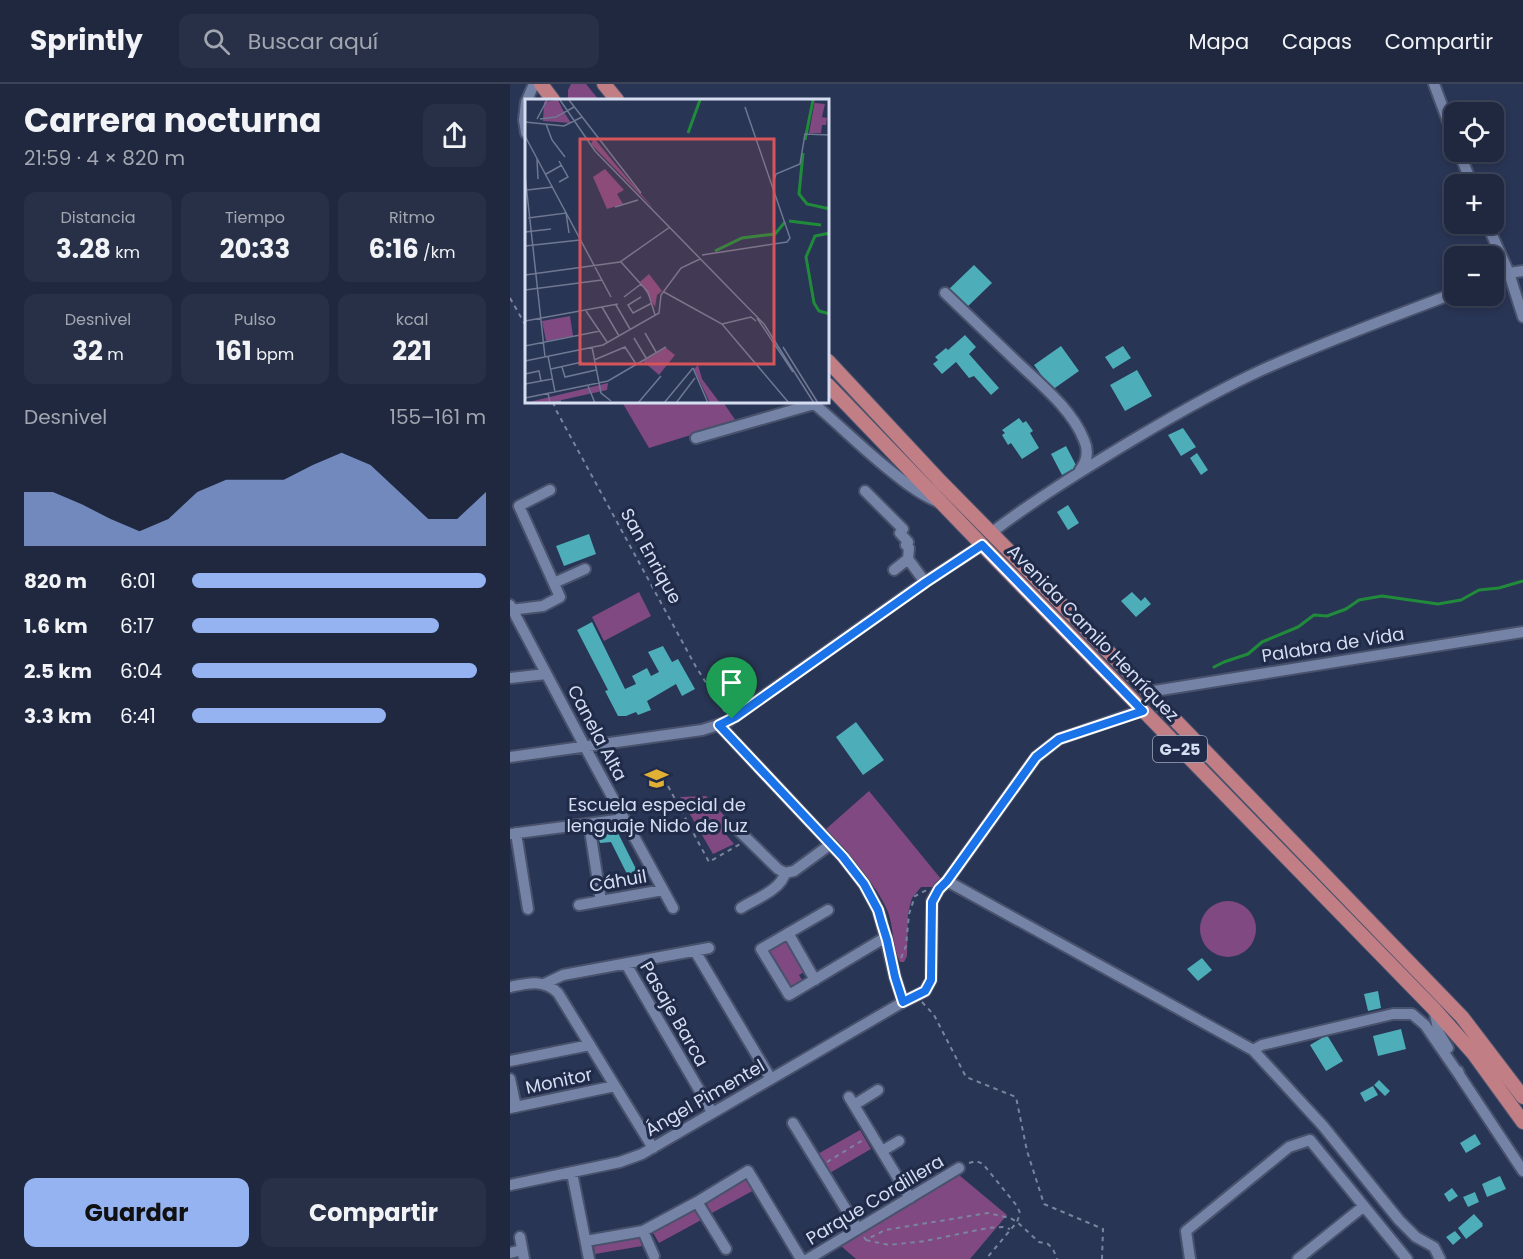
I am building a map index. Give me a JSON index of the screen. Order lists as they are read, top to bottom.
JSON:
{
  "streets": {
    "main road": ["Avenida Camilo Henríquez", "G-25"],
    "street": [
      "Palabra de Vida",
      "Canela Alta",
      "Cáhuil",
      "Pasaje Barca",
      "Monitor",
      "Ángel Pimentel",
      "Parque Cordillera"
    ],
    "path": ["San Enrique"]
  },
  "crossings": [
    ["Avenida Camilo Henríquez", "Palabra de Vida"],
    ["Canela Alta", "Cáhuil"],
    ["Pasaje Barca", "Ángel Pimentel"]
  ],
  "places": {
    "school or university": ["Escuela especial de lenguaje Nido de luz"]
  },
  "page": {
    "header": "Sprintly",
    "search": "Buscar aquí",
    "nav": ["Mapa", "Capas", "Compartir"],
    "heading": ["Carrera nocturna", "21:59 · 4 × 820 m"],
    "map_buttons": ["+", "−"],
    "stats": [
      ["Distancia", "3.28 km"],
      ["Tiempo", "20:33"],
      ["Ritmo", "6:16 /km"],
      ["Desnivel", "32 m"],
      ["Pulso", "161 bpm"],
      ["kcal", "221"]
    ],
    "chart": ["Desnivel", "155–161 m"],
    "list": [
      {
        "name": "820 m",
        "note": "6:01"
      },
      {
        "name": "1.6 km",
        "note": "6:17"
      },
      {
        "name": "2.5 km",
        "note": "6:04"
      },
      {
        "name": "3.3 km",
        "note": "6:41"
      }
    ],
    "buttons": ["Guardar", "Compartir"]
  }
}
